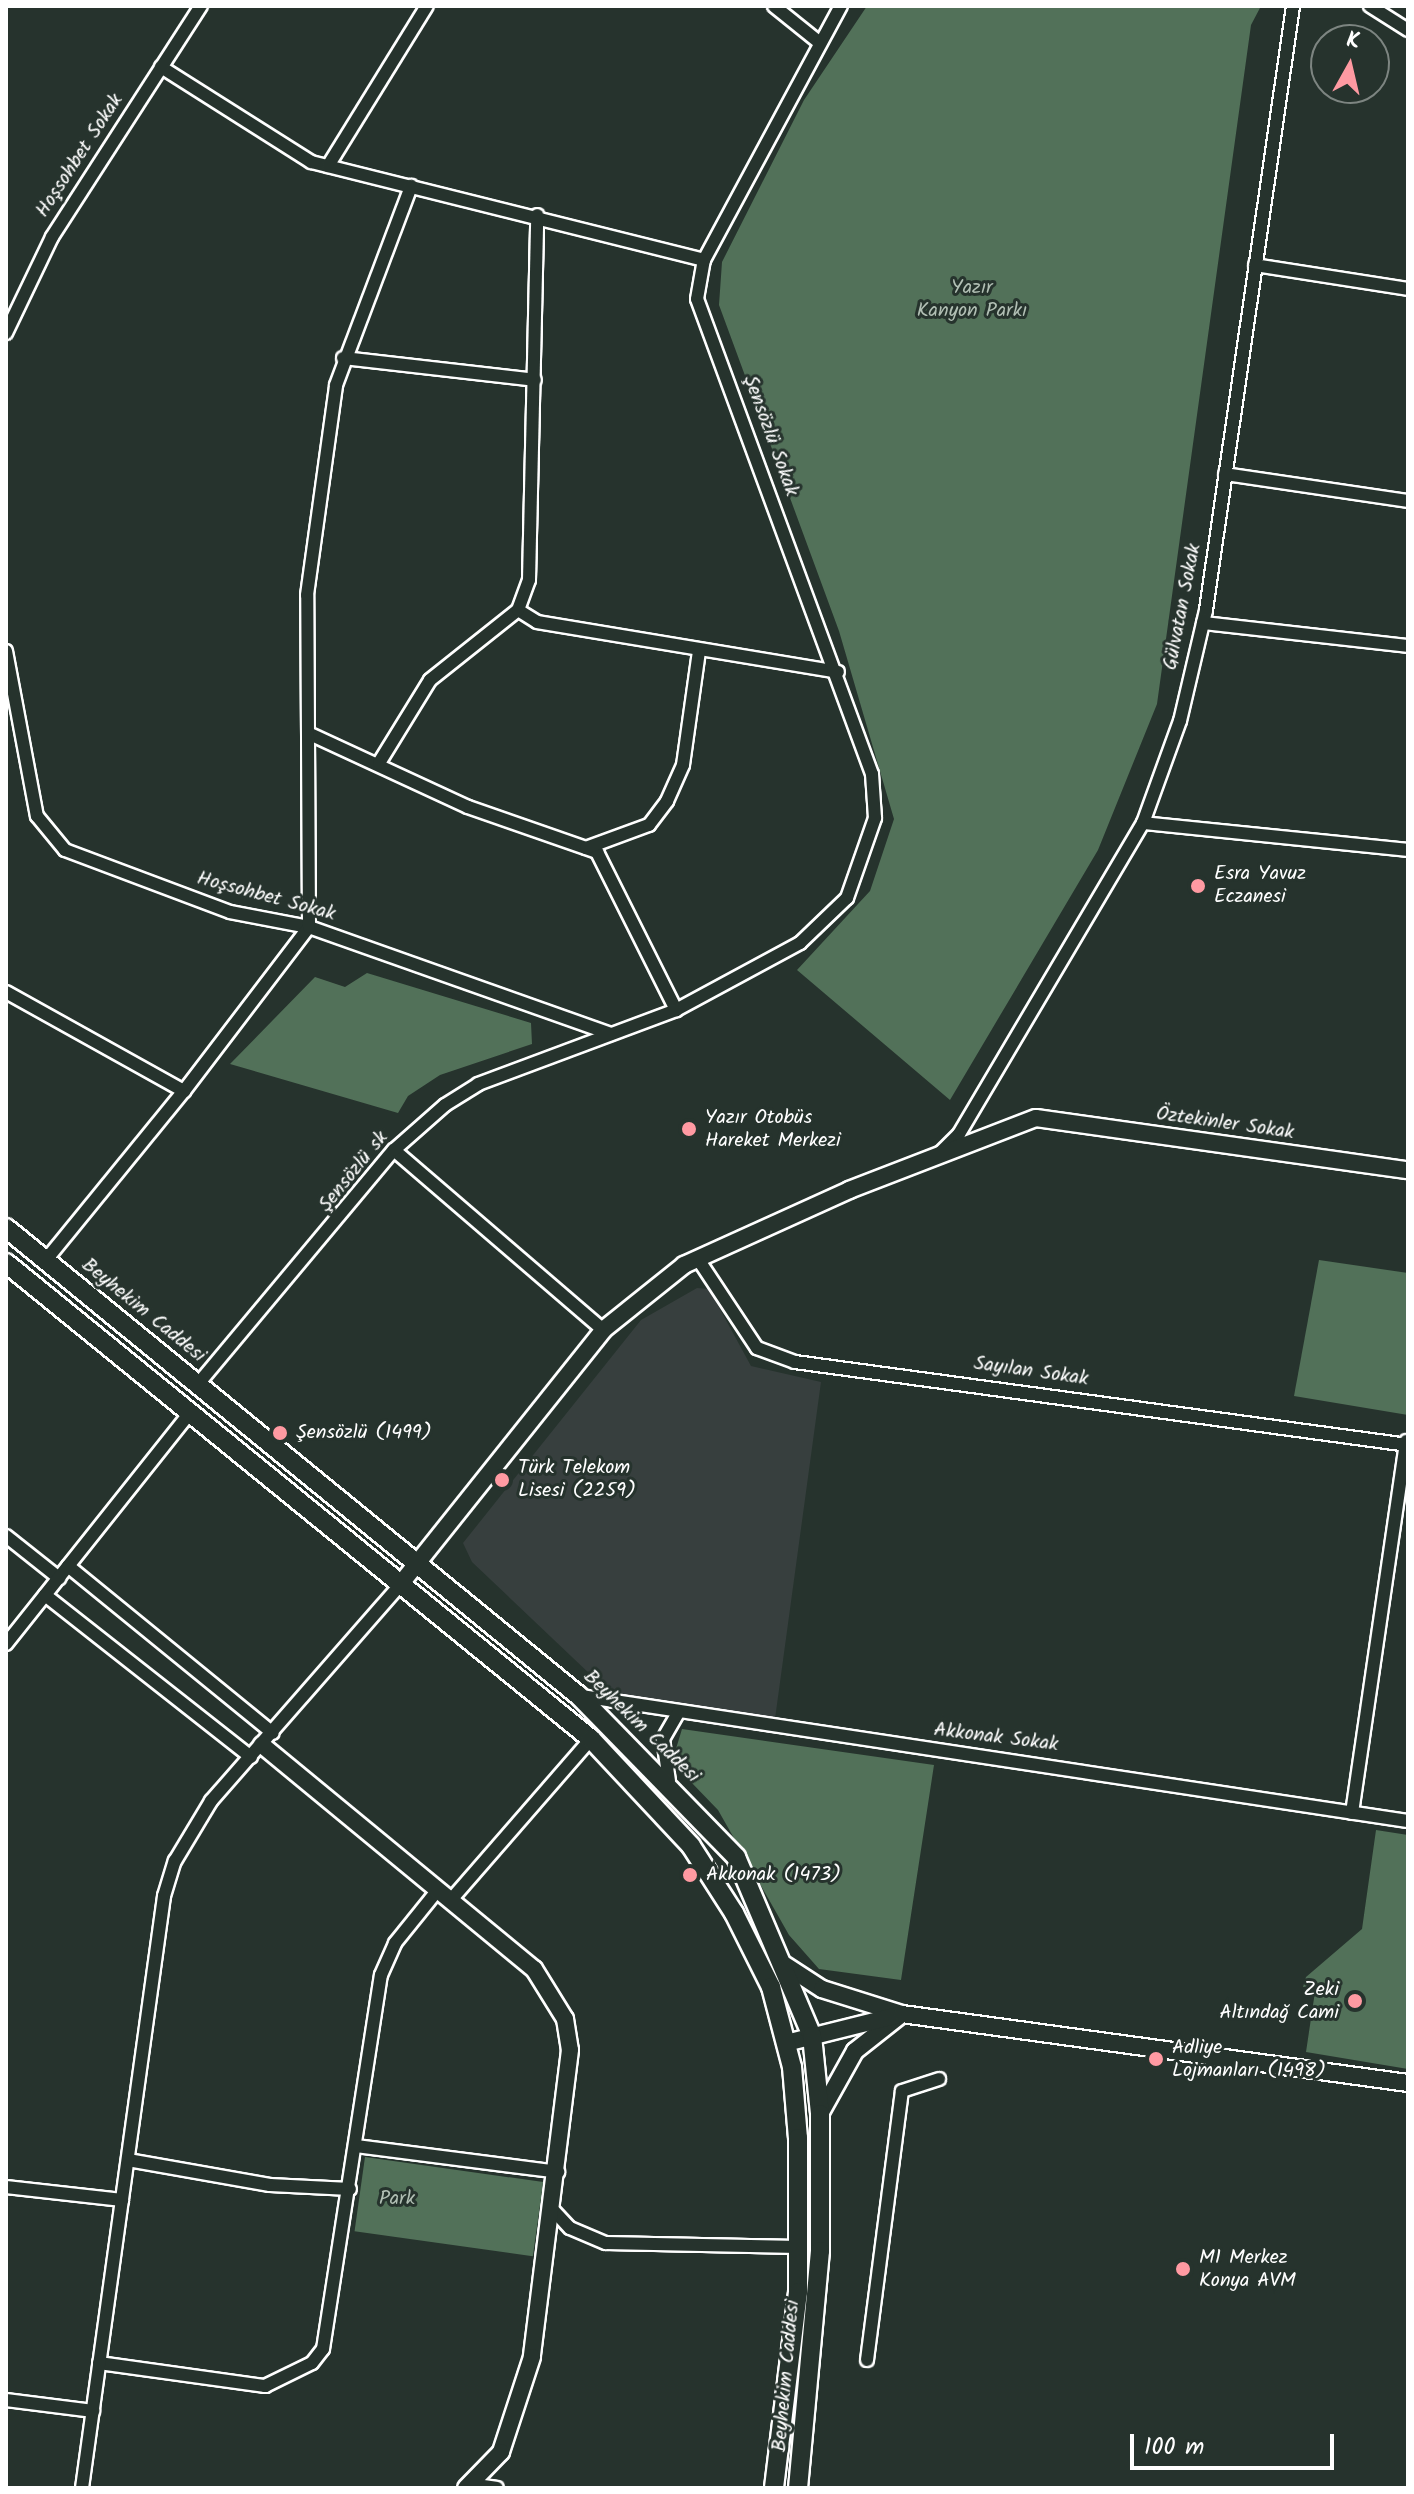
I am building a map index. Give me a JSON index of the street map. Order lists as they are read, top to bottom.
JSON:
{
  "streets": {
    "main road": ["Beyhekim Caddesi"],
    "street": [
      "Hoşsohbet Sokak",
      "Şensözlü Sokak",
      "Gülvatan Sokak",
      "Öztekinler Sokak",
      "Şensözlü sk",
      "Sayılan Sokak",
      "Akkonak Sokak"
    ]
  },
  "crossings": [
    ["Hoşsohbet Sokak", "Şensözlü sk"],
    ["Şensözlü Sokak", "Şensözlü sk"],
    ["Gülvatan Sokak", "Öztekinler Sokak"],
    ["Şensözlü sk", "Beyhekim Caddesi"],
    ["Beyhekim Caddesi", "Akkonak Sokak"]
  ],
  "parks": ["Yazır Kanyon Parkı", "Park"],
  "places": [
    "Esra Yavuz Eczanesi",
    "Yazır Otobüs Hareket Merkezi",
    "Şensözlü (1499)",
    "Türk Telekom Lisesi (2259)",
    "Akkonak (1473)",
    "Zeki Altındağ Cami",
    "Adliye Lojmanları (1498)",
    "M1 Merkez Konya AVM"
  ],
  "scale_bar": "100 m",
  "north": "top"
}
